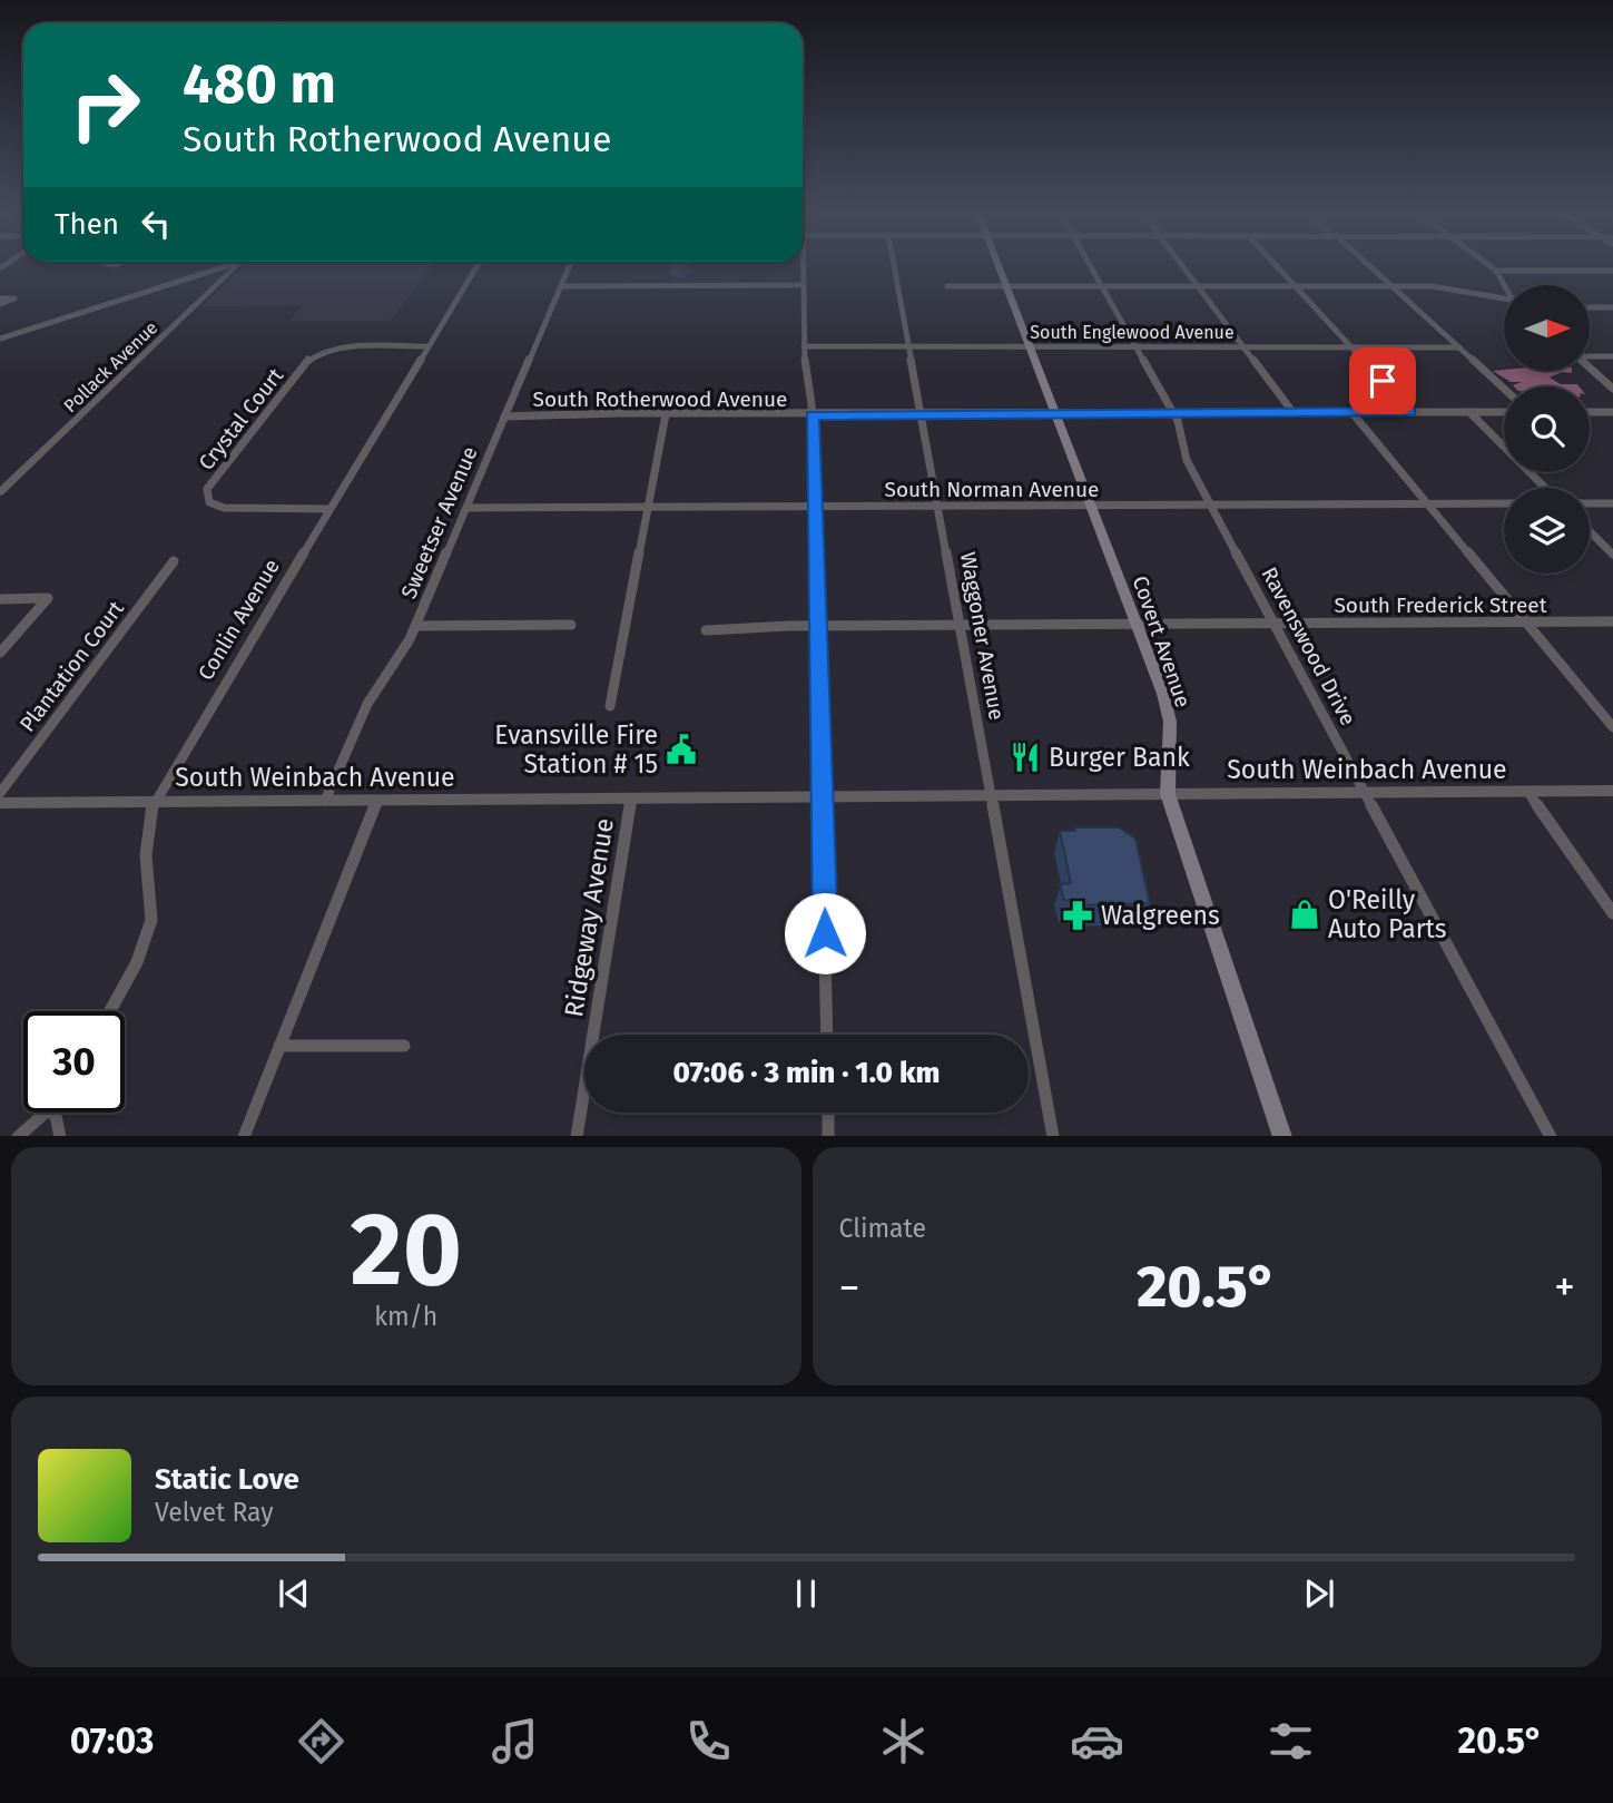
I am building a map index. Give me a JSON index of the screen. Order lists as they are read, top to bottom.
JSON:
{
  "streets": {
    "main road": ["Covert Avenue"],
    "street": [
      "South Englewood Avenue",
      "Pollack Avenue",
      "South Rotherwood Avenue",
      "Crystal Court",
      "South Norman Avenue",
      "Sweetser Avenue",
      "South Frederick Street",
      "Conlin Avenue",
      "Waggoner Avenue",
      "Ravenswood Drive",
      "Plantation Court",
      "South Weinbach Avenue",
      "Ridgeway Avenue"
    ]
  },
  "crossings": [
    ["South Englewood Avenue", "Waggoner Avenue"],
    ["South Englewood Avenue", "Covert Avenue"],
    ["South Englewood Avenue", "Ravenswood Drive"],
    ["South Rotherwood Avenue", "Sweetser Avenue"],
    ["South Rotherwood Avenue", "Waggoner Avenue"],
    ["South Rotherwood Avenue", "Covert Avenue"],
    ["South Rotherwood Avenue", "Ravenswood Drive"],
    ["Crystal Court", "Conlin Avenue"],
    ["South Norman Avenue", "Sweetser Avenue"],
    ["South Norman Avenue", "Waggoner Avenue"],
    ["South Norman Avenue", "Covert Avenue"],
    ["South Norman Avenue", "Ravenswood Drive"],
    ["Sweetser Avenue", "South Weinbach Avenue"],
    ["South Frederick Street", "Waggoner Avenue"],
    ["South Frederick Street", "Covert Avenue"],
    ["South Frederick Street", "Ravenswood Drive"],
    ["Conlin Avenue", "South Weinbach Avenue"],
    ["Waggoner Avenue", "South Weinbach Avenue"],
    ["Covert Avenue", "South Weinbach Avenue"],
    ["Ravenswood Drive", "South Weinbach Avenue"],
    ["South Weinbach Avenue", "Ridgeway Avenue"]
  ],
  "places": {
    "public building": ["Evansville Fire Station # 15"],
    "restaurant": ["Burger Bank"],
    "shop": ["O'Reilly Auto Parts"],
    "pharmacy": ["Walgreens"]
  },
  "north": "right",
  "page": {
    "turn": ["480 m", "South Rotherwood Avenue"],
    "then": "Then",
    "limit": "30",
    "trip": "07:06 · 3 min · 1.0 km",
    "tile": [
      ["20", "km/h"],
      "Climate"
    ],
    "heat": ["−", "20.5°", "+"],
    "song": ["Static Love", "Velvet Ray"],
    "tabs": ["07:03", "20.5°"]
  }
}
